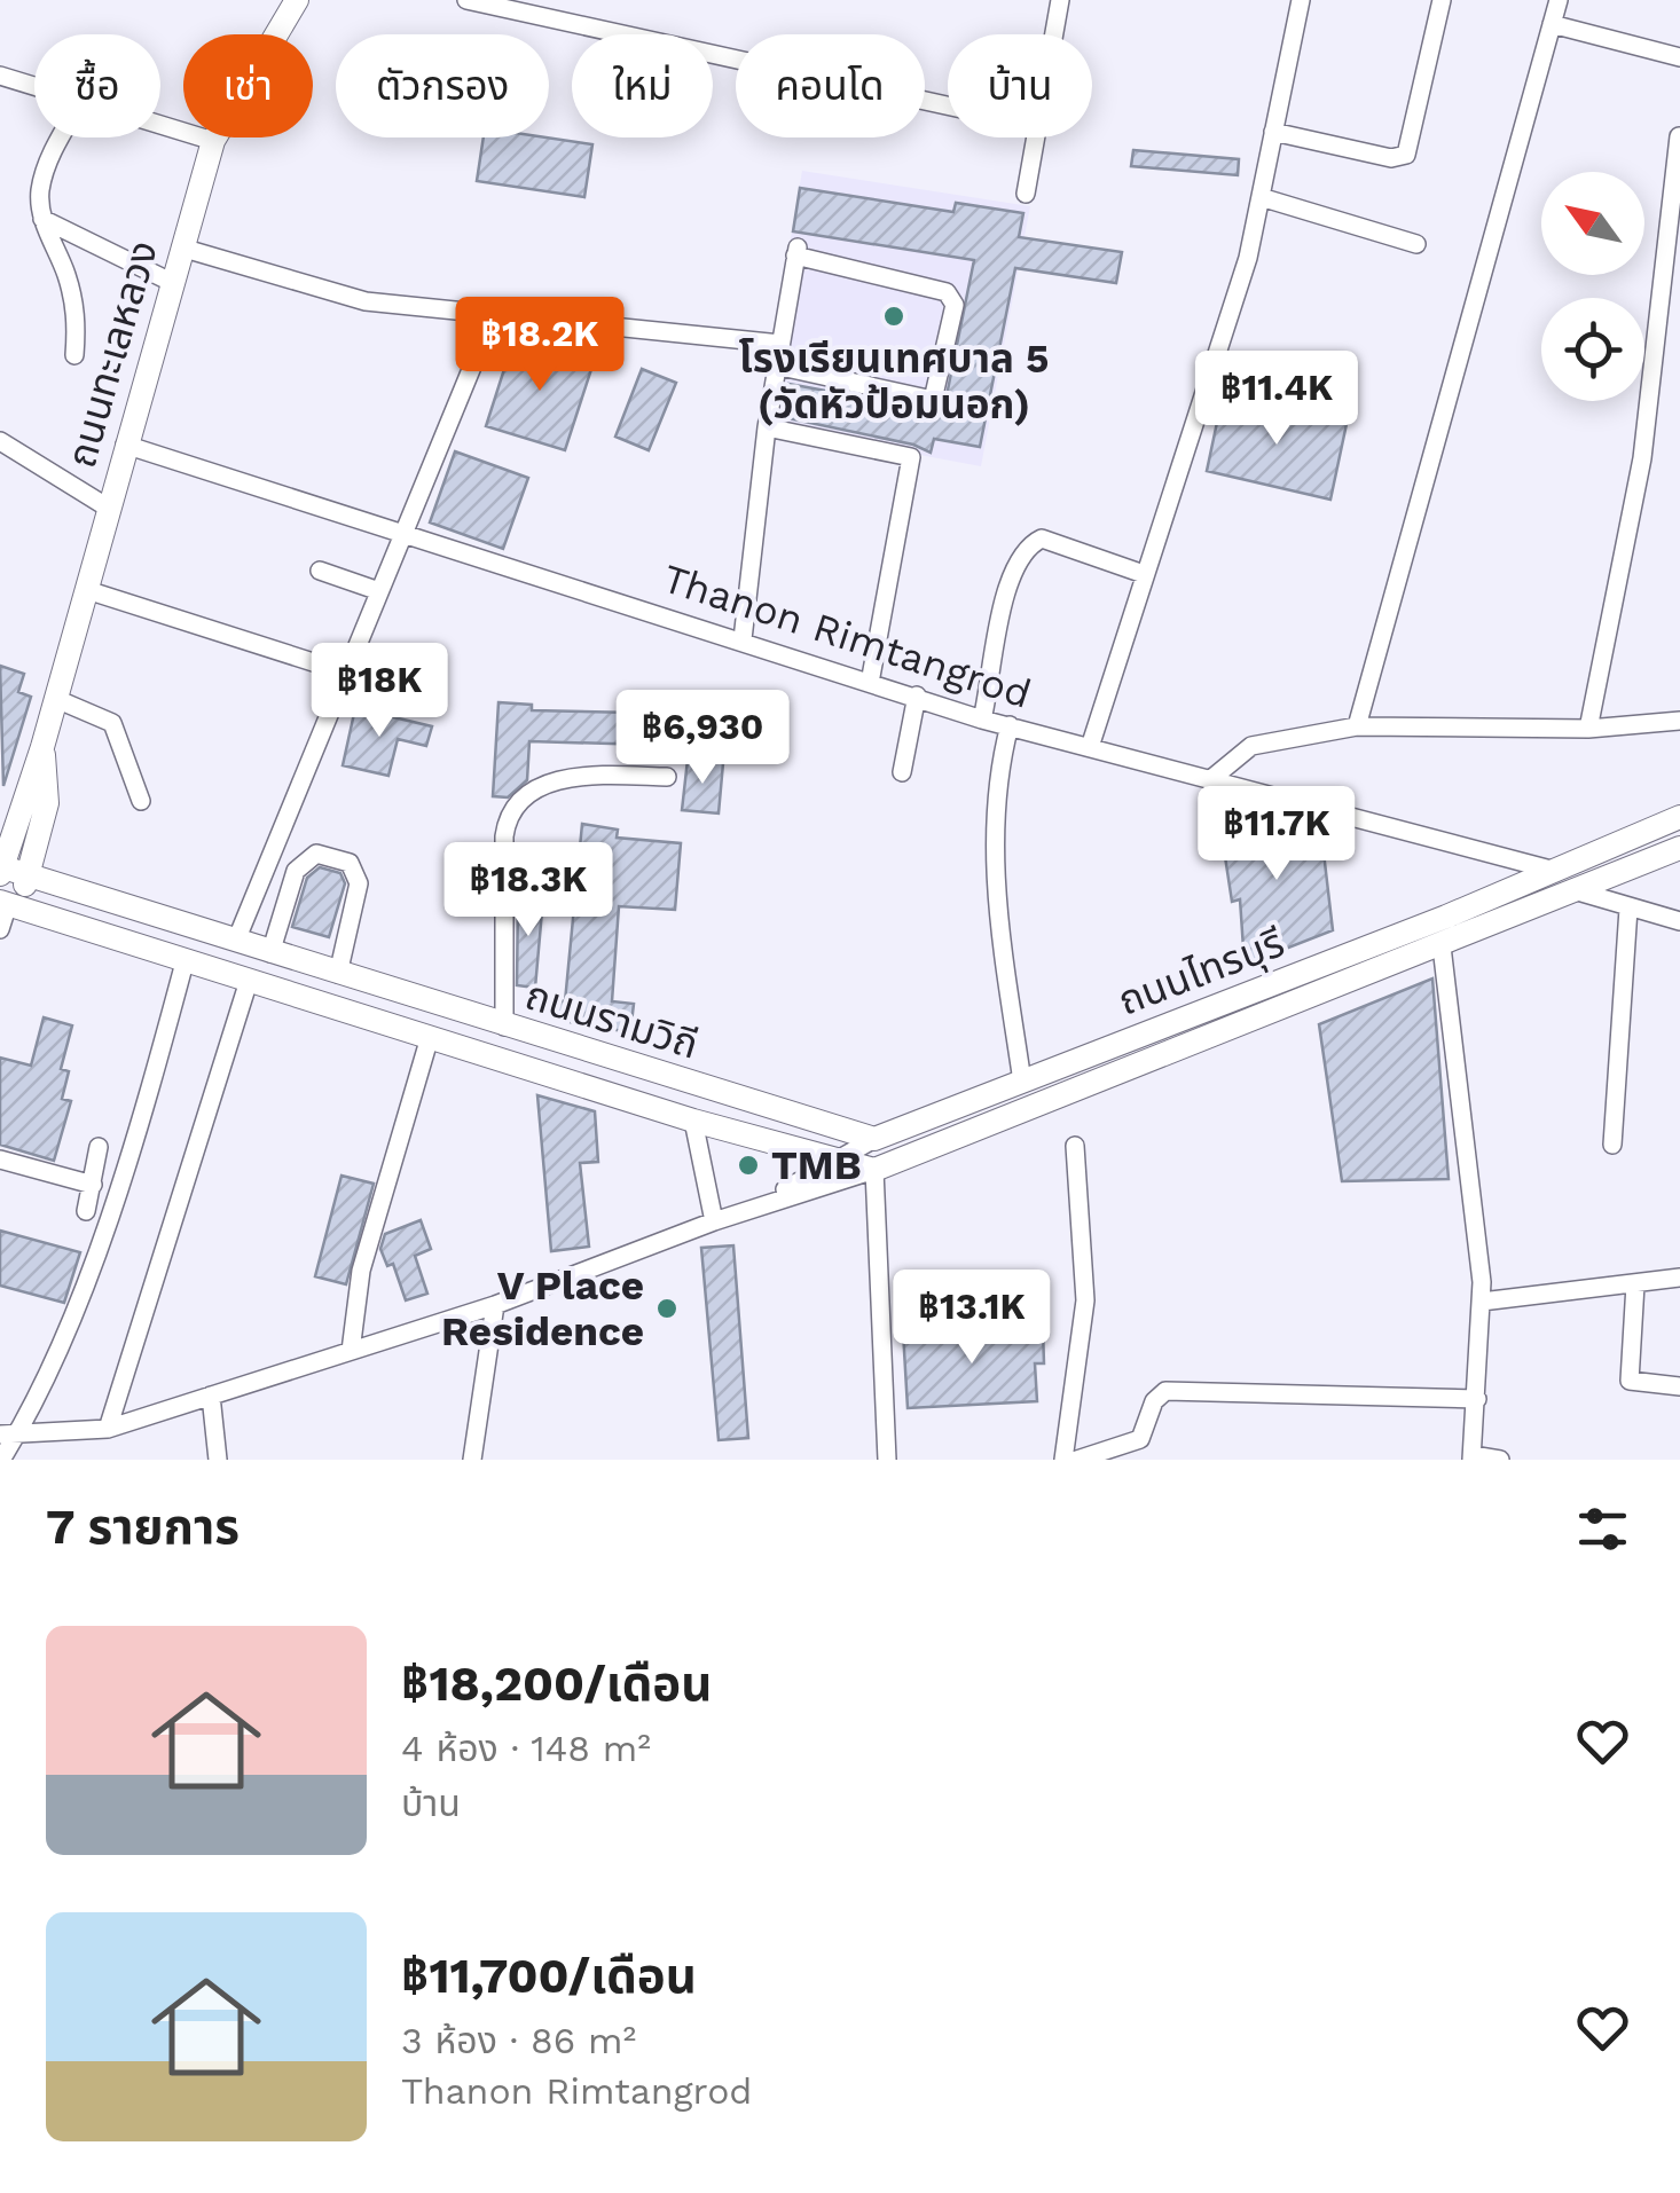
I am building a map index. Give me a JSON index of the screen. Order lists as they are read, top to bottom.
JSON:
{
  "streets": {
    "main road": ["ถนนทะเลหลวง", "ถนนไทรบุรี", "ถนนรามวิถี"],
    "street": ["Thanon Rimtangrod"]
  },
  "crossings": [
    ["ถนนทะเลหลวง", "Thanon Rimtangrod"],
    ["ถนนทะเลหลวง", "ถนนรามวิถี"],
    ["Thanon Rimtangrod", "ถนนไทรบุรี"],
    ["ถนนไทรบุรี", "ถนนรามวิถี"]
  ],
  "places": ["โรงเรียนเทศบาล 5 (วัดหัวป้อมนอก)", "TMB", "V Place Residence"],
  "north": "top left",
  "page": {
    "chip": [
      "ซื้อ",
      "เช่า",
      "ตัวกรอง",
      "ใหม่",
      "คอนโด",
      "บ้าน"
    ],
    "price": [
      "฿18.2K",
      "฿11.4K",
      "฿18K",
      "฿6,930",
      "฿11.7K",
      "฿18.3K",
      "฿13.1K"
    ],
    "heading": "7 รายการ",
    "list": [
      {
        "name": "฿18,200/เดือน",
        "note": "4 ห้อง · 148 m² · บ้าน"
      },
      {
        "name": "฿11,700/เดือน",
        "note": "3 ห้อง · 86 m² · Thanon Rimtangrod"
      }
    ]
  }
}
